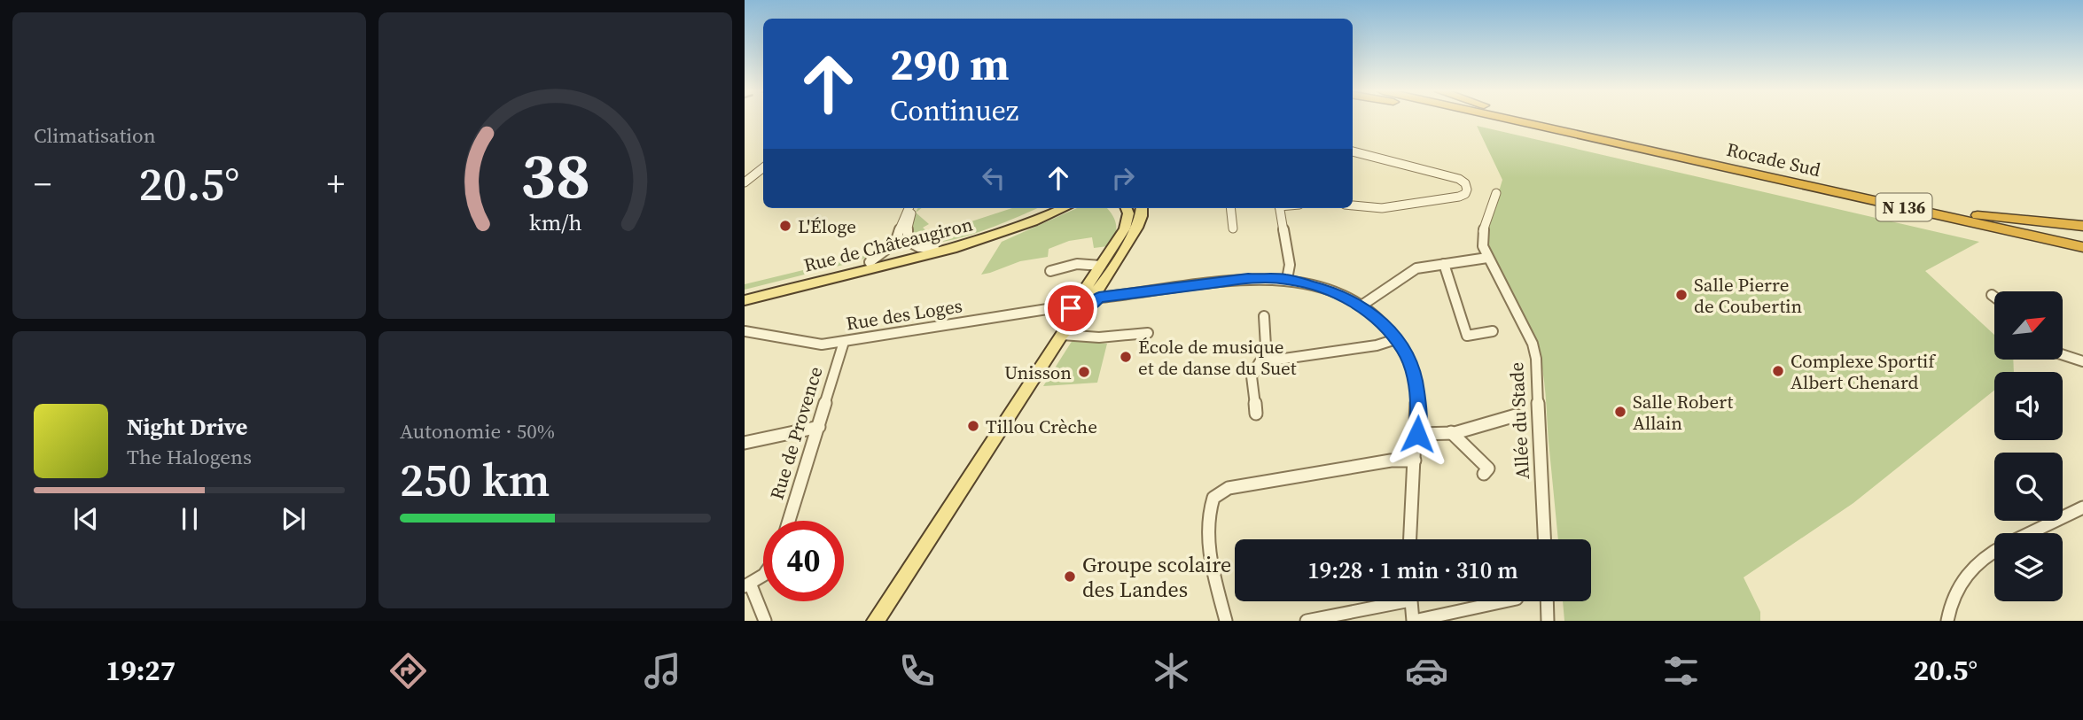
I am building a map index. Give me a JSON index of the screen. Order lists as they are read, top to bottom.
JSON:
{
  "streets": {
    "highway": ["Rocade Sud", "N 136"],
    "main road": ["Rue de Châteaugiron"],
    "street": ["Rue des Loges", "Allée du Stade", "Rue de Provence"]
  },
  "crossings": [
    ["Rue des Loges", "Rue de Provence"]
  ],
  "places": [
    "L'Éloge",
    "Salle Pierre de Coubertin",
    "École de musique et de danse du Suet",
    "Complexe Sportif Albert Chenard",
    "Unisson",
    "Salle Robert Allain",
    "Tillou Crèche",
    "Groupe scolaire des Landes"
  ],
  "north": "top right",
  "page": {
    "tile": [
      "Climatisation",
      ["Autonomie · 50%", "250 km"]
    ],
    "turn": ["290 m", "Continuez"],
    "heat": ["−", "20.5°", "+"],
    "song": ["Night Drive", "The Halogens"],
    "limit": "40",
    "trip": "19:28 · 1 min · 310 m",
    "tabs": ["19:27", "20.5°"],
    "gauge": ["38", "km/h"]
  }
}
